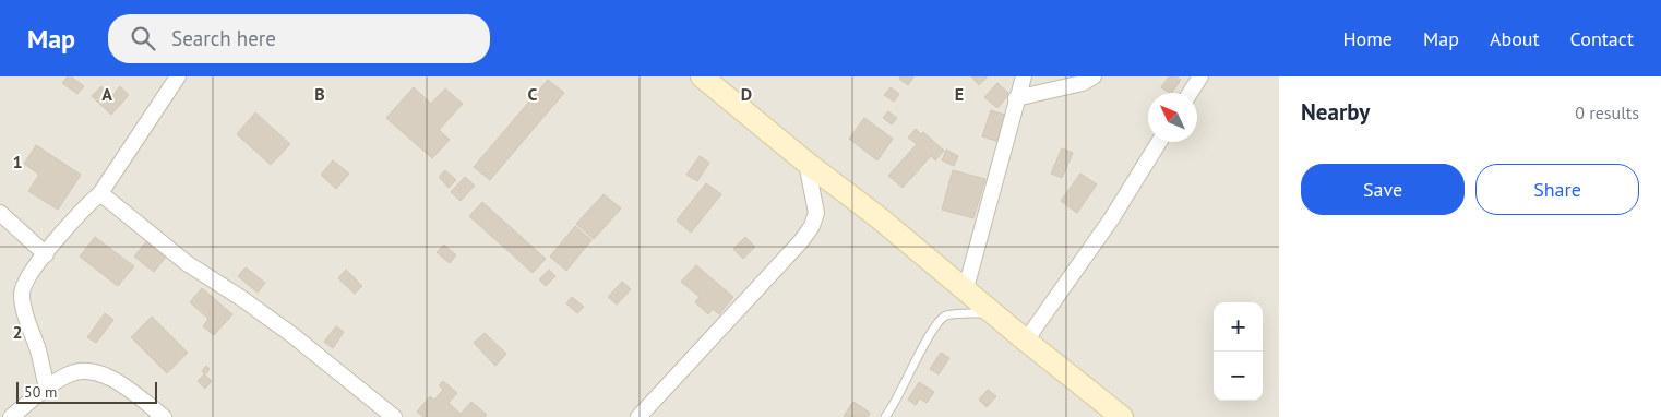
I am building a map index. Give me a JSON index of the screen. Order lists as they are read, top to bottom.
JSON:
{
  "scale_bar": "50 m",
  "north": "top left",
  "page": {
    "header": "Map",
    "search": "Search here",
    "nav": [
      "Home",
      "Map",
      "About",
      "Contact"
    ],
    "heading": ["Nearby", "0 results"],
    "buttons": ["Save", "Share"],
    "map_buttons": ["+", "−"],
    "scale": "50 m"
  },
  "grid": {
    "columns": [
      "A",
      "B",
      "C",
      "D",
      "E"
    ],
    "rows": ["1", "2"]
  }
}
